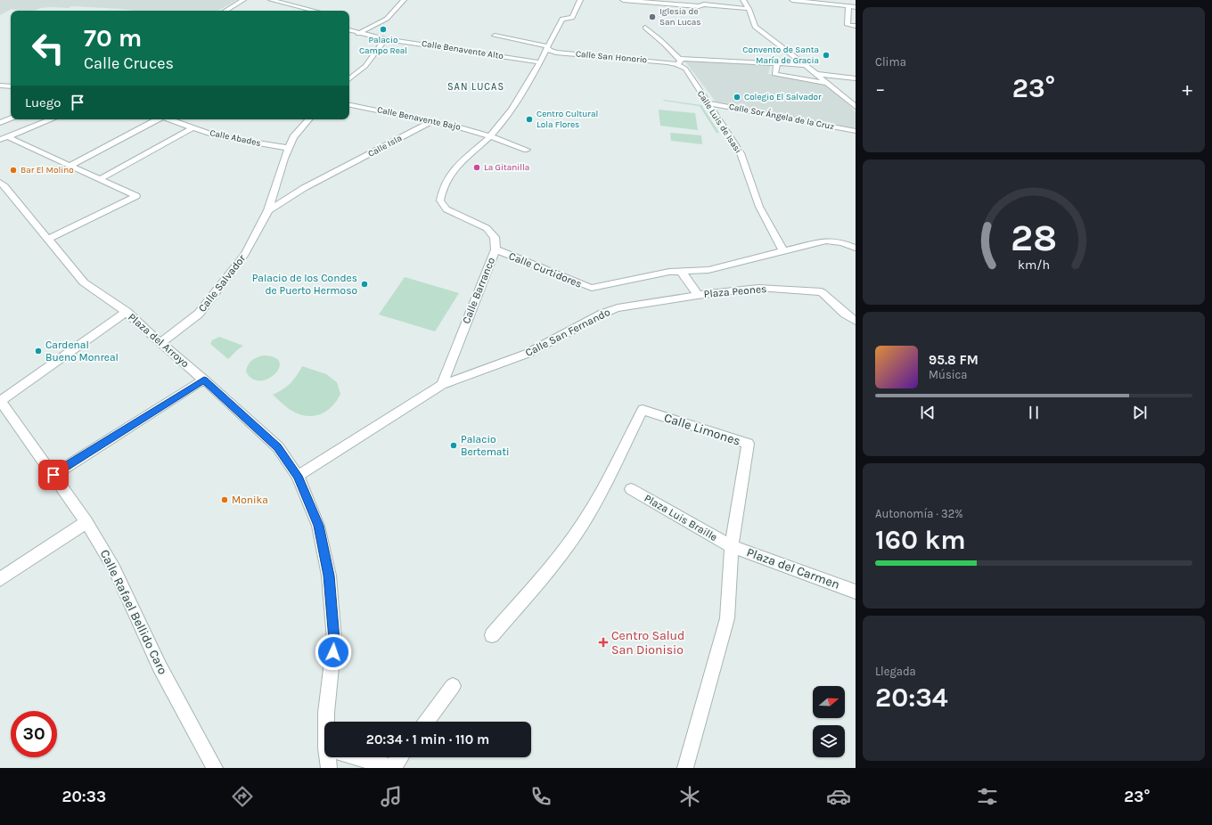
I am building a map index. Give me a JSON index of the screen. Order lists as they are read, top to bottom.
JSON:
{
  "streets": {
    "street": [
      "Calle Benavente Alto",
      "Calle San Honorio",
      "Calle Sor Ángela de la Cruz",
      "Calle Benavente Bajo",
      "Calle Luis de Isasi",
      "Calle Abades",
      "Calle Isla",
      "Calle Curtidores",
      "Calle Salvador",
      "Calle Barranco",
      "Plaza Peones",
      "Calle San Fernando",
      "Plaza del Arroyo",
      "Calle Limones",
      "Plaza Luis Braille",
      "Plaza del Carmen",
      "Calle Rafael Bellido Caro"
    ]
  },
  "crossings": [
    ["Calle Benavente Alto", "Calle Barranco"],
    ["Calle San Honorio", "Calle Luis de Isasi"],
    ["Calle San Honorio", "Calle Barranco"],
    ["Calle Sor Ángela de la Cruz", "Calle Luis de Isasi"],
    ["Calle Benavente Bajo", "Calle Isla"],
    ["Calle Benavente Bajo", "Calle Barranco"],
    ["Calle Abades", "Calle Salvador"],
    ["Calle Isla", "Calle Salvador"],
    ["Calle Curtidores", "Calle Barranco"],
    ["Calle Curtidores", "Plaza Peones"],
    ["Calle Salvador", "Plaza del Arroyo"],
    ["Calle Barranco", "Calle San Fernando"],
    ["Plaza Peones", "Calle San Fernando"],
    ["Calle Limones", "Plaza Luis Braille"],
    ["Calle Limones", "Plaza del Carmen"],
    ["Plaza Luis Braille", "Plaza del Carmen"]
  ],
  "districts": ["SAN LUCAS"],
  "places": {
    "other": [
      "Iglesia de San Lucas",
      "Palacio Campo Real",
      "Convento de Santa María de Gracia",
      "Colegio El Salvador",
      "Centro Cultural Lola Flores",
      "La Gitanilla",
      "Bar El Molino",
      "Palacio de los Condes de Puerto Hermoso",
      "Cardenal Bueno Monreal",
      "Palacio Bertemati",
      "Monika"
    ],
    "health": ["Centro Salud San Dionisio"]
  },
  "north": "right",
  "page": {
    "tile": [
      "Clima",
      ["Autonomía · 32%", "160 km"],
      ["Llegada", "20:34"]
    ],
    "turn": ["70 m", "Calle Cruces"],
    "heat": ["−", "23°", "+"],
    "then": "Luego",
    "song": ["95.8 FM", "Música"],
    "limit": "30",
    "trip": "20:34 · 1 min · 110 m",
    "tabs": ["20:33", "23°"],
    "gauge": ["28", "km/h"]
  }
}
